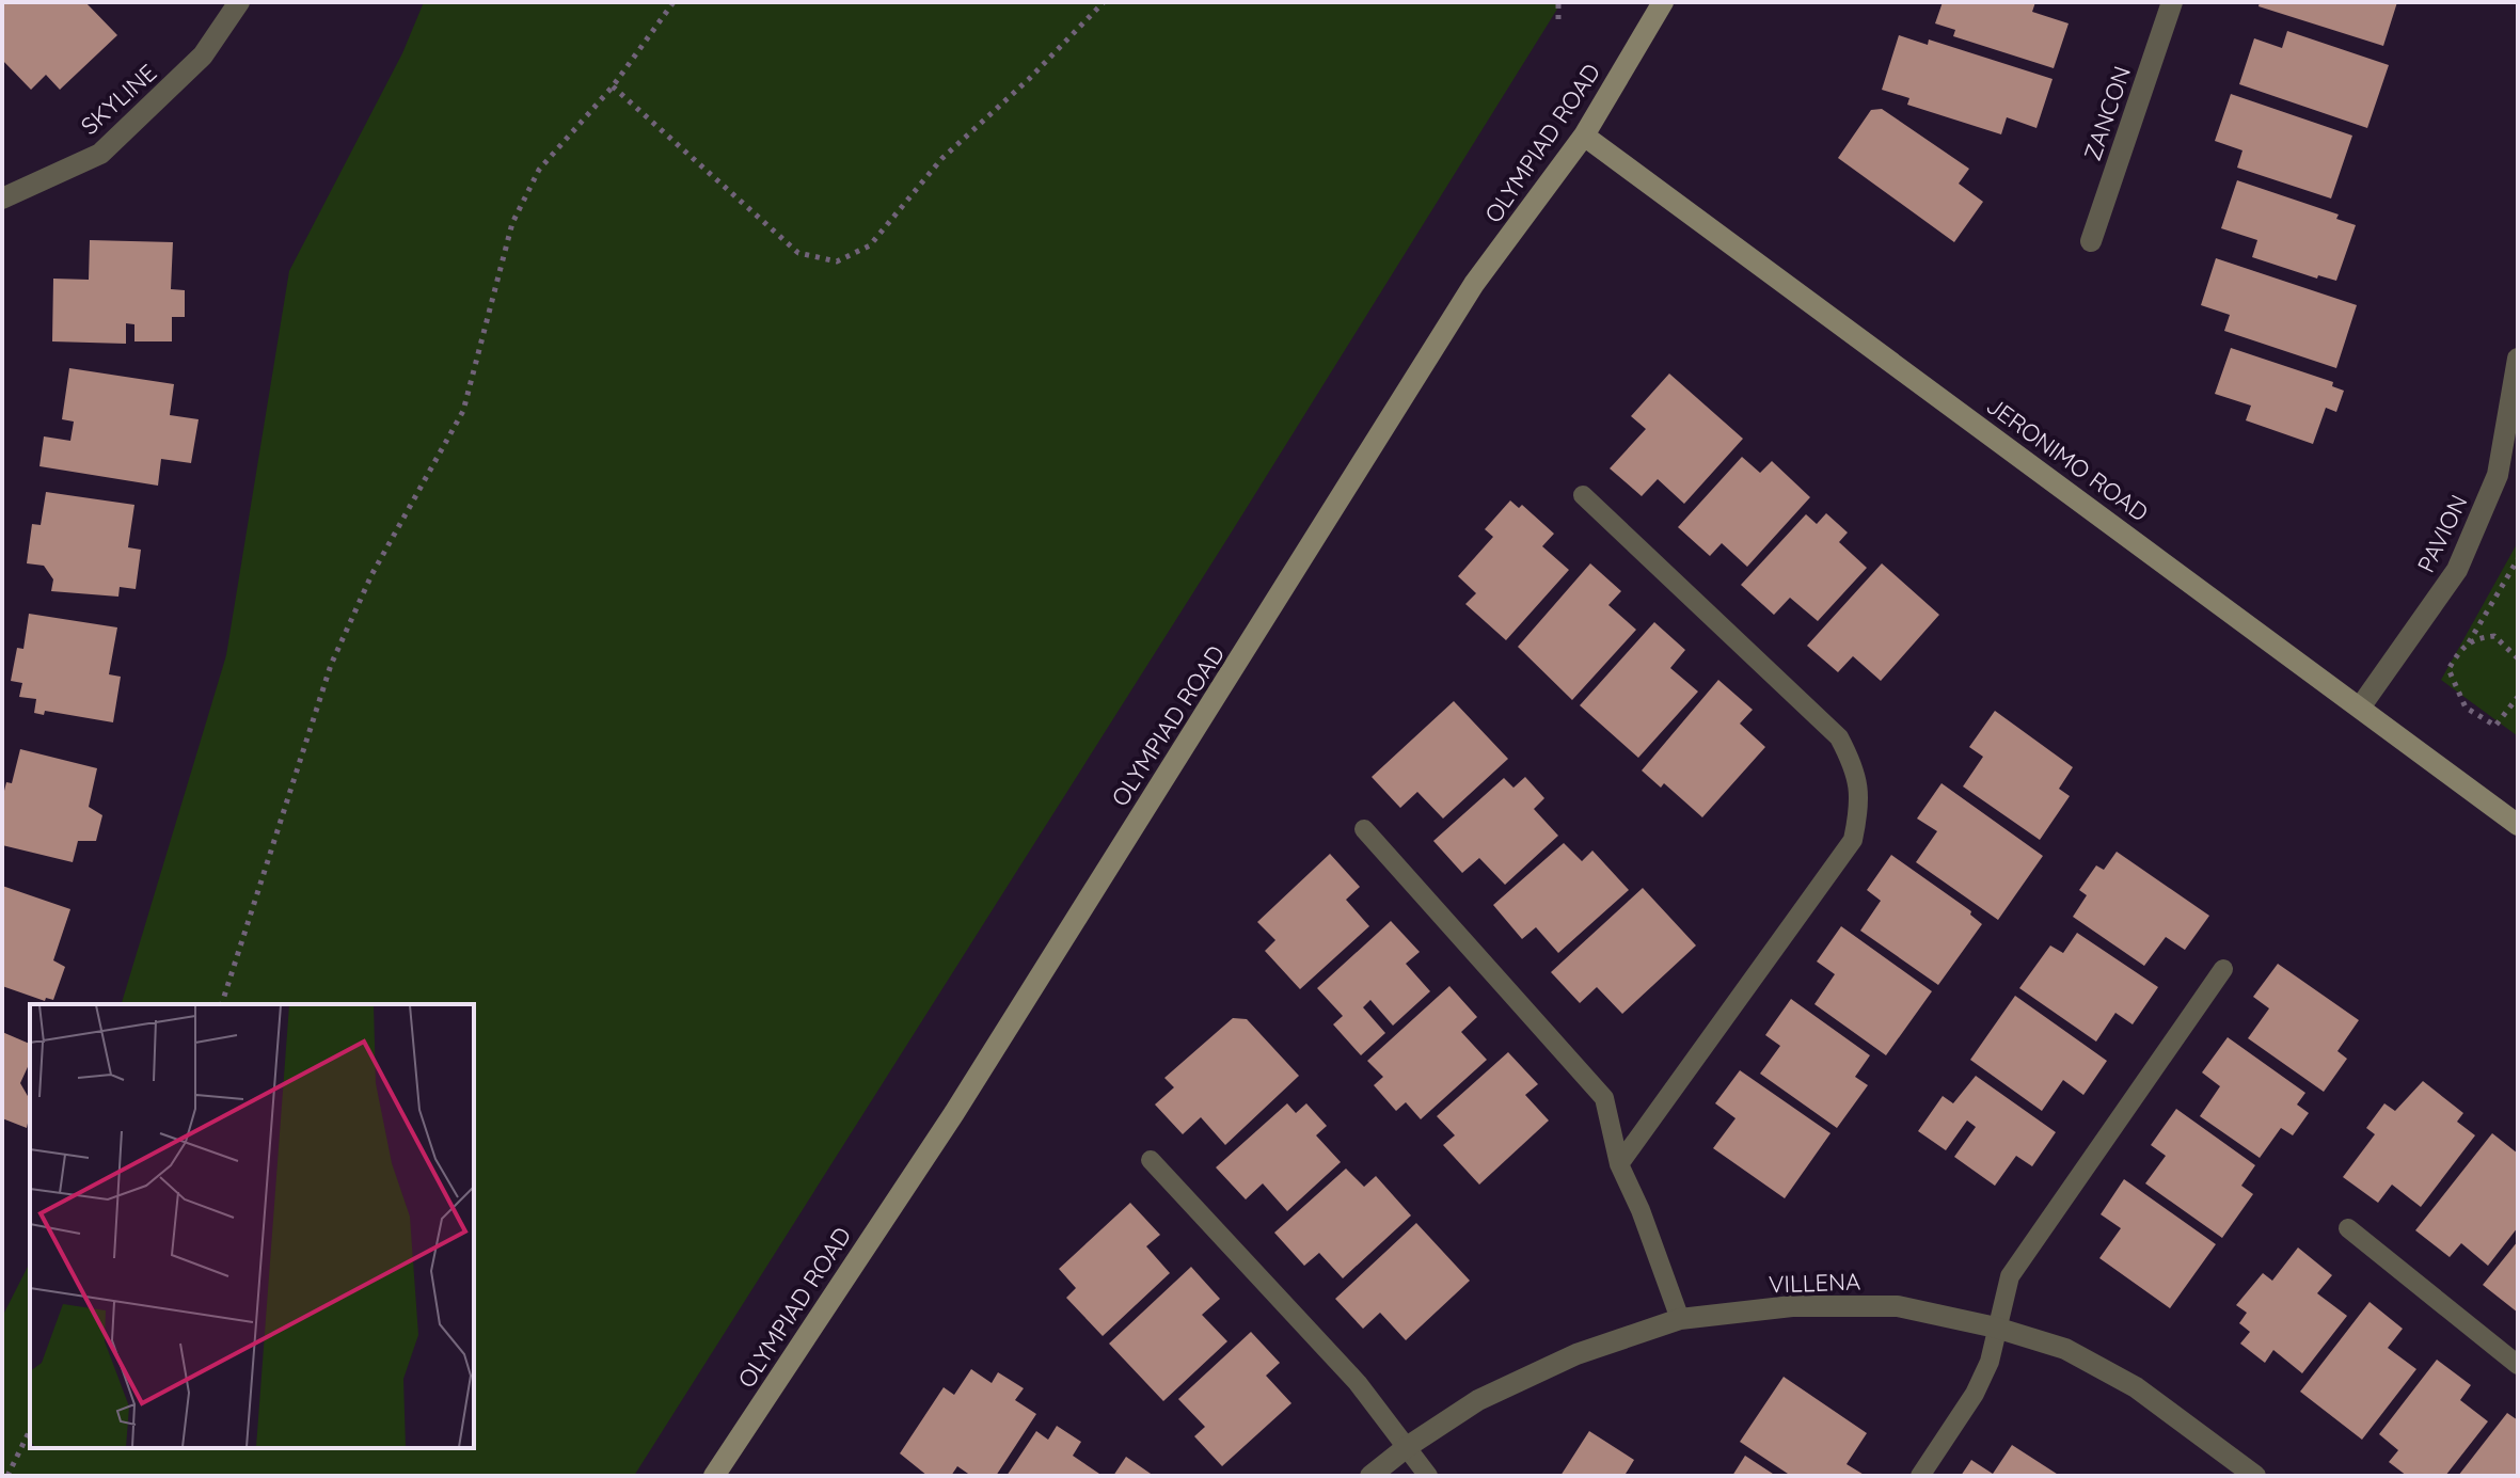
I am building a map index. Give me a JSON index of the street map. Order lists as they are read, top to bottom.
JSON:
{
  "streets": {
    "main road": ["OLYMPIAD ROAD", "JERONIMO ROAD"],
    "street": [
      "SKYLINE",
      "ZANCON",
      "PAVION",
      "VILLENA"
    ]
  },
  "crossings": [
    ["OLYMPIAD ROAD", "JERONIMO ROAD"],
    ["JERONIMO ROAD", "PAVION"]
  ]
}
